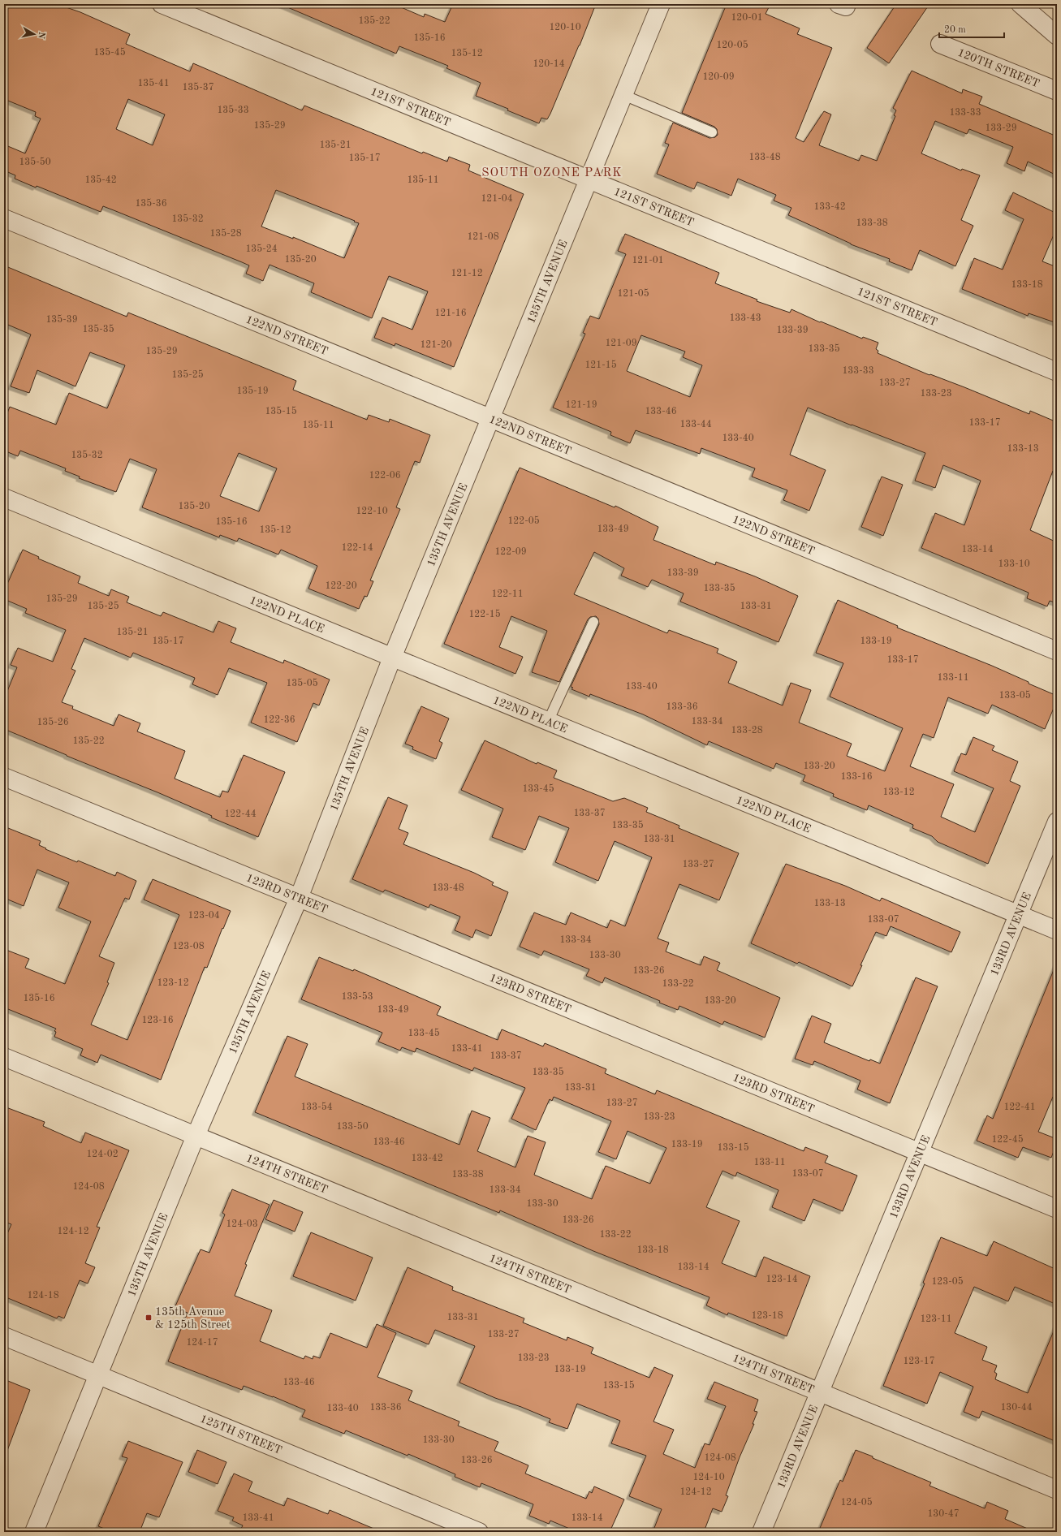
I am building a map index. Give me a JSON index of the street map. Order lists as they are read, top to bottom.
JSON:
{
  "streets": {
    "street": [
      "120TH STREET",
      "121ST STREET",
      "135TH AVENUE",
      "122ND STREET",
      "122ND PLACE",
      "123RD STREET",
      "133RD AVENUE",
      "124TH STREET",
      "125TH STREET"
    ]
  },
  "crossings": [
    ["121ST STREET", "135TH AVENUE"],
    ["135TH AVENUE", "122ND STREET"],
    ["135TH AVENUE", "122ND PLACE"],
    ["135TH AVENUE", "123RD STREET"],
    ["135TH AVENUE", "124TH STREET"],
    ["135TH AVENUE", "125TH STREET"],
    ["122ND PLACE", "133RD AVENUE"],
    ["123RD STREET", "133RD AVENUE"],
    ["133RD AVENUE", "124TH STREET"]
  ],
  "districts": ["SOUTH OZONE PARK"],
  "places": {
    "transit": ["135th Avenue & 125th Street"]
  },
  "house_numbers": [
    "120-01",
    "135-22",
    "120-10",
    "135-16",
    "120-05",
    "135-45",
    "135-12",
    "120-14",
    "120-09",
    "135-41",
    "135-37",
    "135-33",
    "133-33",
    "135-29",
    "133-29",
    "135-21",
    "133-48",
    "135-17",
    "135-50",
    "135-42",
    "135-11",
    "121-04",
    "135-36",
    "133-42",
    "135-32",
    "133-38",
    "135-28",
    "121-08",
    "135-24",
    "135-20",
    "121-01",
    "121-12",
    "133-18",
    "121-05",
    "121-16",
    "133-43",
    "135-39",
    "135-35",
    "133-39",
    "121-09",
    "121-20",
    "133-35",
    "135-29",
    "121-15",
    "133-33",
    "135-25",
    "133-27",
    "135-19",
    "133-23",
    "121-19",
    "135-15",
    "133-46",
    "133-17",
    "133-44",
    "135-11",
    "133-40",
    "133-13",
    "135-32",
    "122-06",
    "135-20",
    "122-10",
    "122-05",
    "135-16",
    "133-49",
    "135-12",
    "122-14",
    "133-14",
    "122-09",
    "133-10",
    "133-39",
    "122-20",
    "133-35",
    "122-11",
    "135-29",
    "135-25",
    "133-31",
    "122-15",
    "135-21",
    "135-17",
    "133-19",
    "133-17",
    "133-11",
    "135-05",
    "133-40",
    "133-05",
    "133-36",
    "122-36",
    "133-34",
    "135-26",
    "133-28",
    "135-22",
    "133-20",
    "133-16",
    "133-45",
    "133-12",
    "133-37",
    "122-44",
    "133-35",
    "133-31",
    "133-27",
    "133-48",
    "133-13",
    "123-04",
    "133-07",
    "133-34",
    "123-08",
    "133-30",
    "133-26",
    "123-12",
    "133-22",
    "133-53",
    "135-16",
    "133-20",
    "133-49",
    "123-16",
    "133-45",
    "133-41",
    "133-37",
    "133-35",
    "133-31",
    "133-27",
    "133-54",
    "122-41",
    "133-23",
    "133-50",
    "122-45",
    "133-46",
    "133-19",
    "133-15",
    "124-02",
    "133-42",
    "133-11",
    "133-07",
    "133-38",
    "124-08",
    "133-34",
    "133-30",
    "133-26",
    "124-03",
    "124-12",
    "133-22",
    "133-18",
    "133-14",
    "123-14",
    "123-05",
    "124-18",
    "123-18",
    "133-31",
    "123-11",
    "133-27",
    "124-17",
    "133-23",
    "123-17",
    "133-19",
    "133-46",
    "133-15",
    "133-36",
    "130-44",
    "133-40",
    "133-30",
    "124-08",
    "133-26",
    "124-10",
    "124-12",
    "124-05",
    "130-47",
    "133-41",
    "133-14"
  ],
  "scale_bar": "20 m",
  "north": "right"
}
